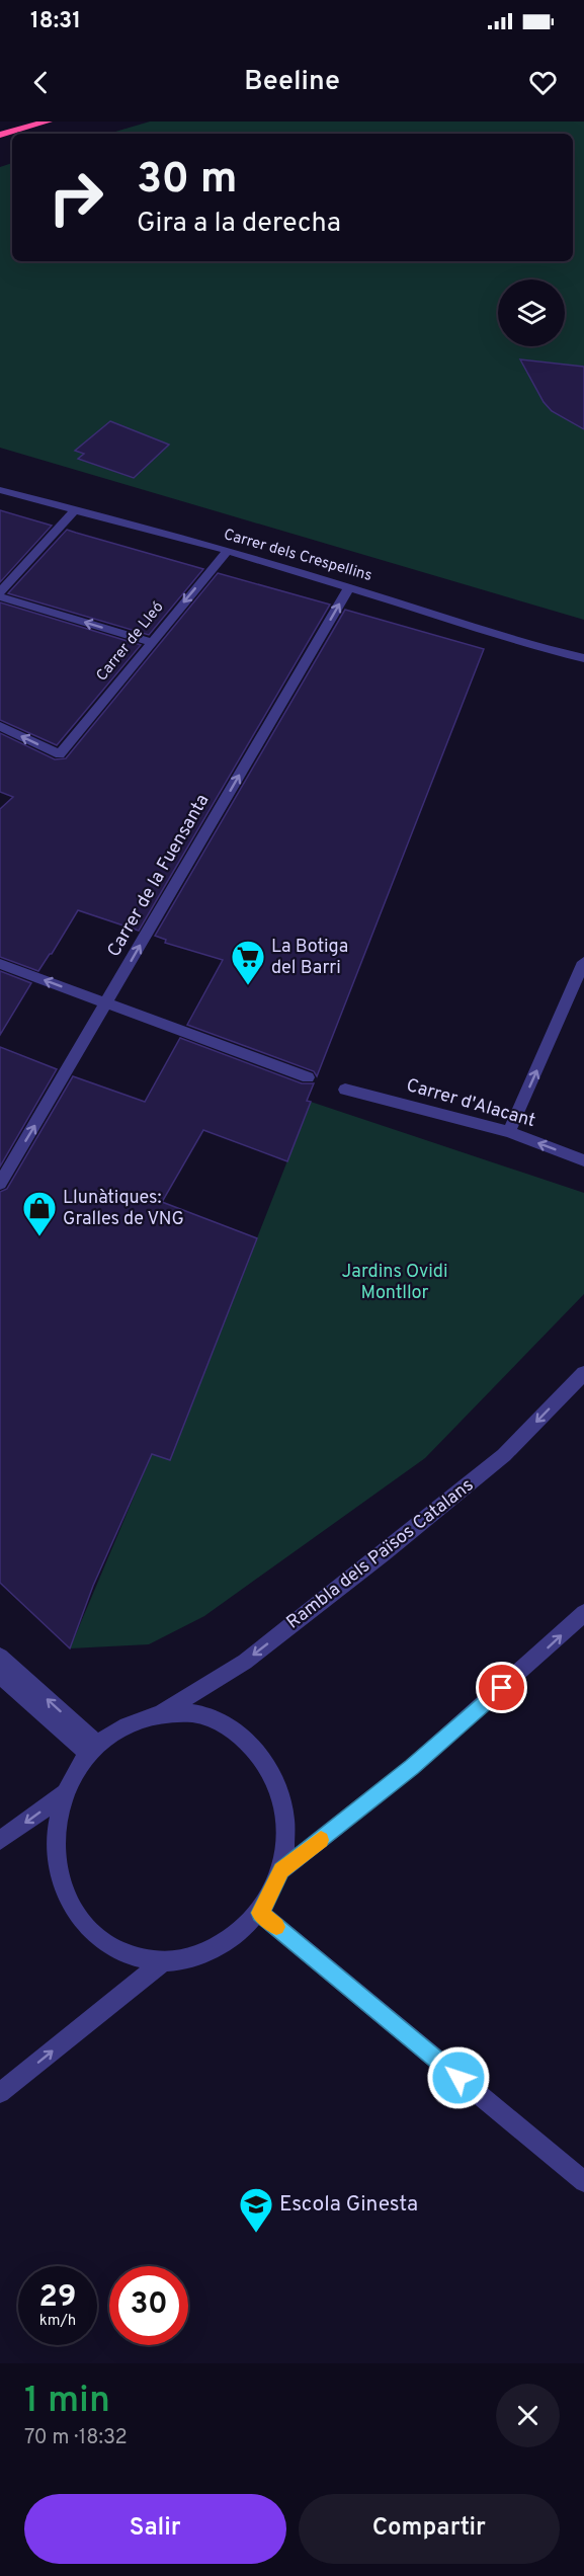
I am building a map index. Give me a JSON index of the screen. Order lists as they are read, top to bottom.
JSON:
{
  "streets": {
    "street": [
      "Carrer dels Crespellins",
      "Carrer de Lleó",
      "Carrer de la Fuensanta",
      "Carrer d'Alacant",
      "Rambla dels Països Catalans"
    ]
  },
  "crossings": [
    ["Carrer dels Crespellins", "Carrer de Lleó"],
    ["Carrer dels Crespellins", "Carrer de la Fuensanta"]
  ],
  "one_way": ["Carrer de Lleó", "Carrer de la Fuensanta", "Rambla dels Països Catalans"],
  "parks": ["Jardins Ovidi Montllor"],
  "places": {
    "supermarket": ["La Botiga del Barri"],
    "shop": ["Llunàtiques: Gralles de VNG"],
    "school or university": ["Escola Ginesta"]
  },
  "page": {
    "status": "18:31",
    "header": "Beeline",
    "turn": ["30 m", "Gira a la derecha"],
    "speed": "29 km/h",
    "limit": "30",
    "heading": ["1 min", "70 m · 18:32"],
    "buttons": ["Salir", "Compartir"]
  }
}
